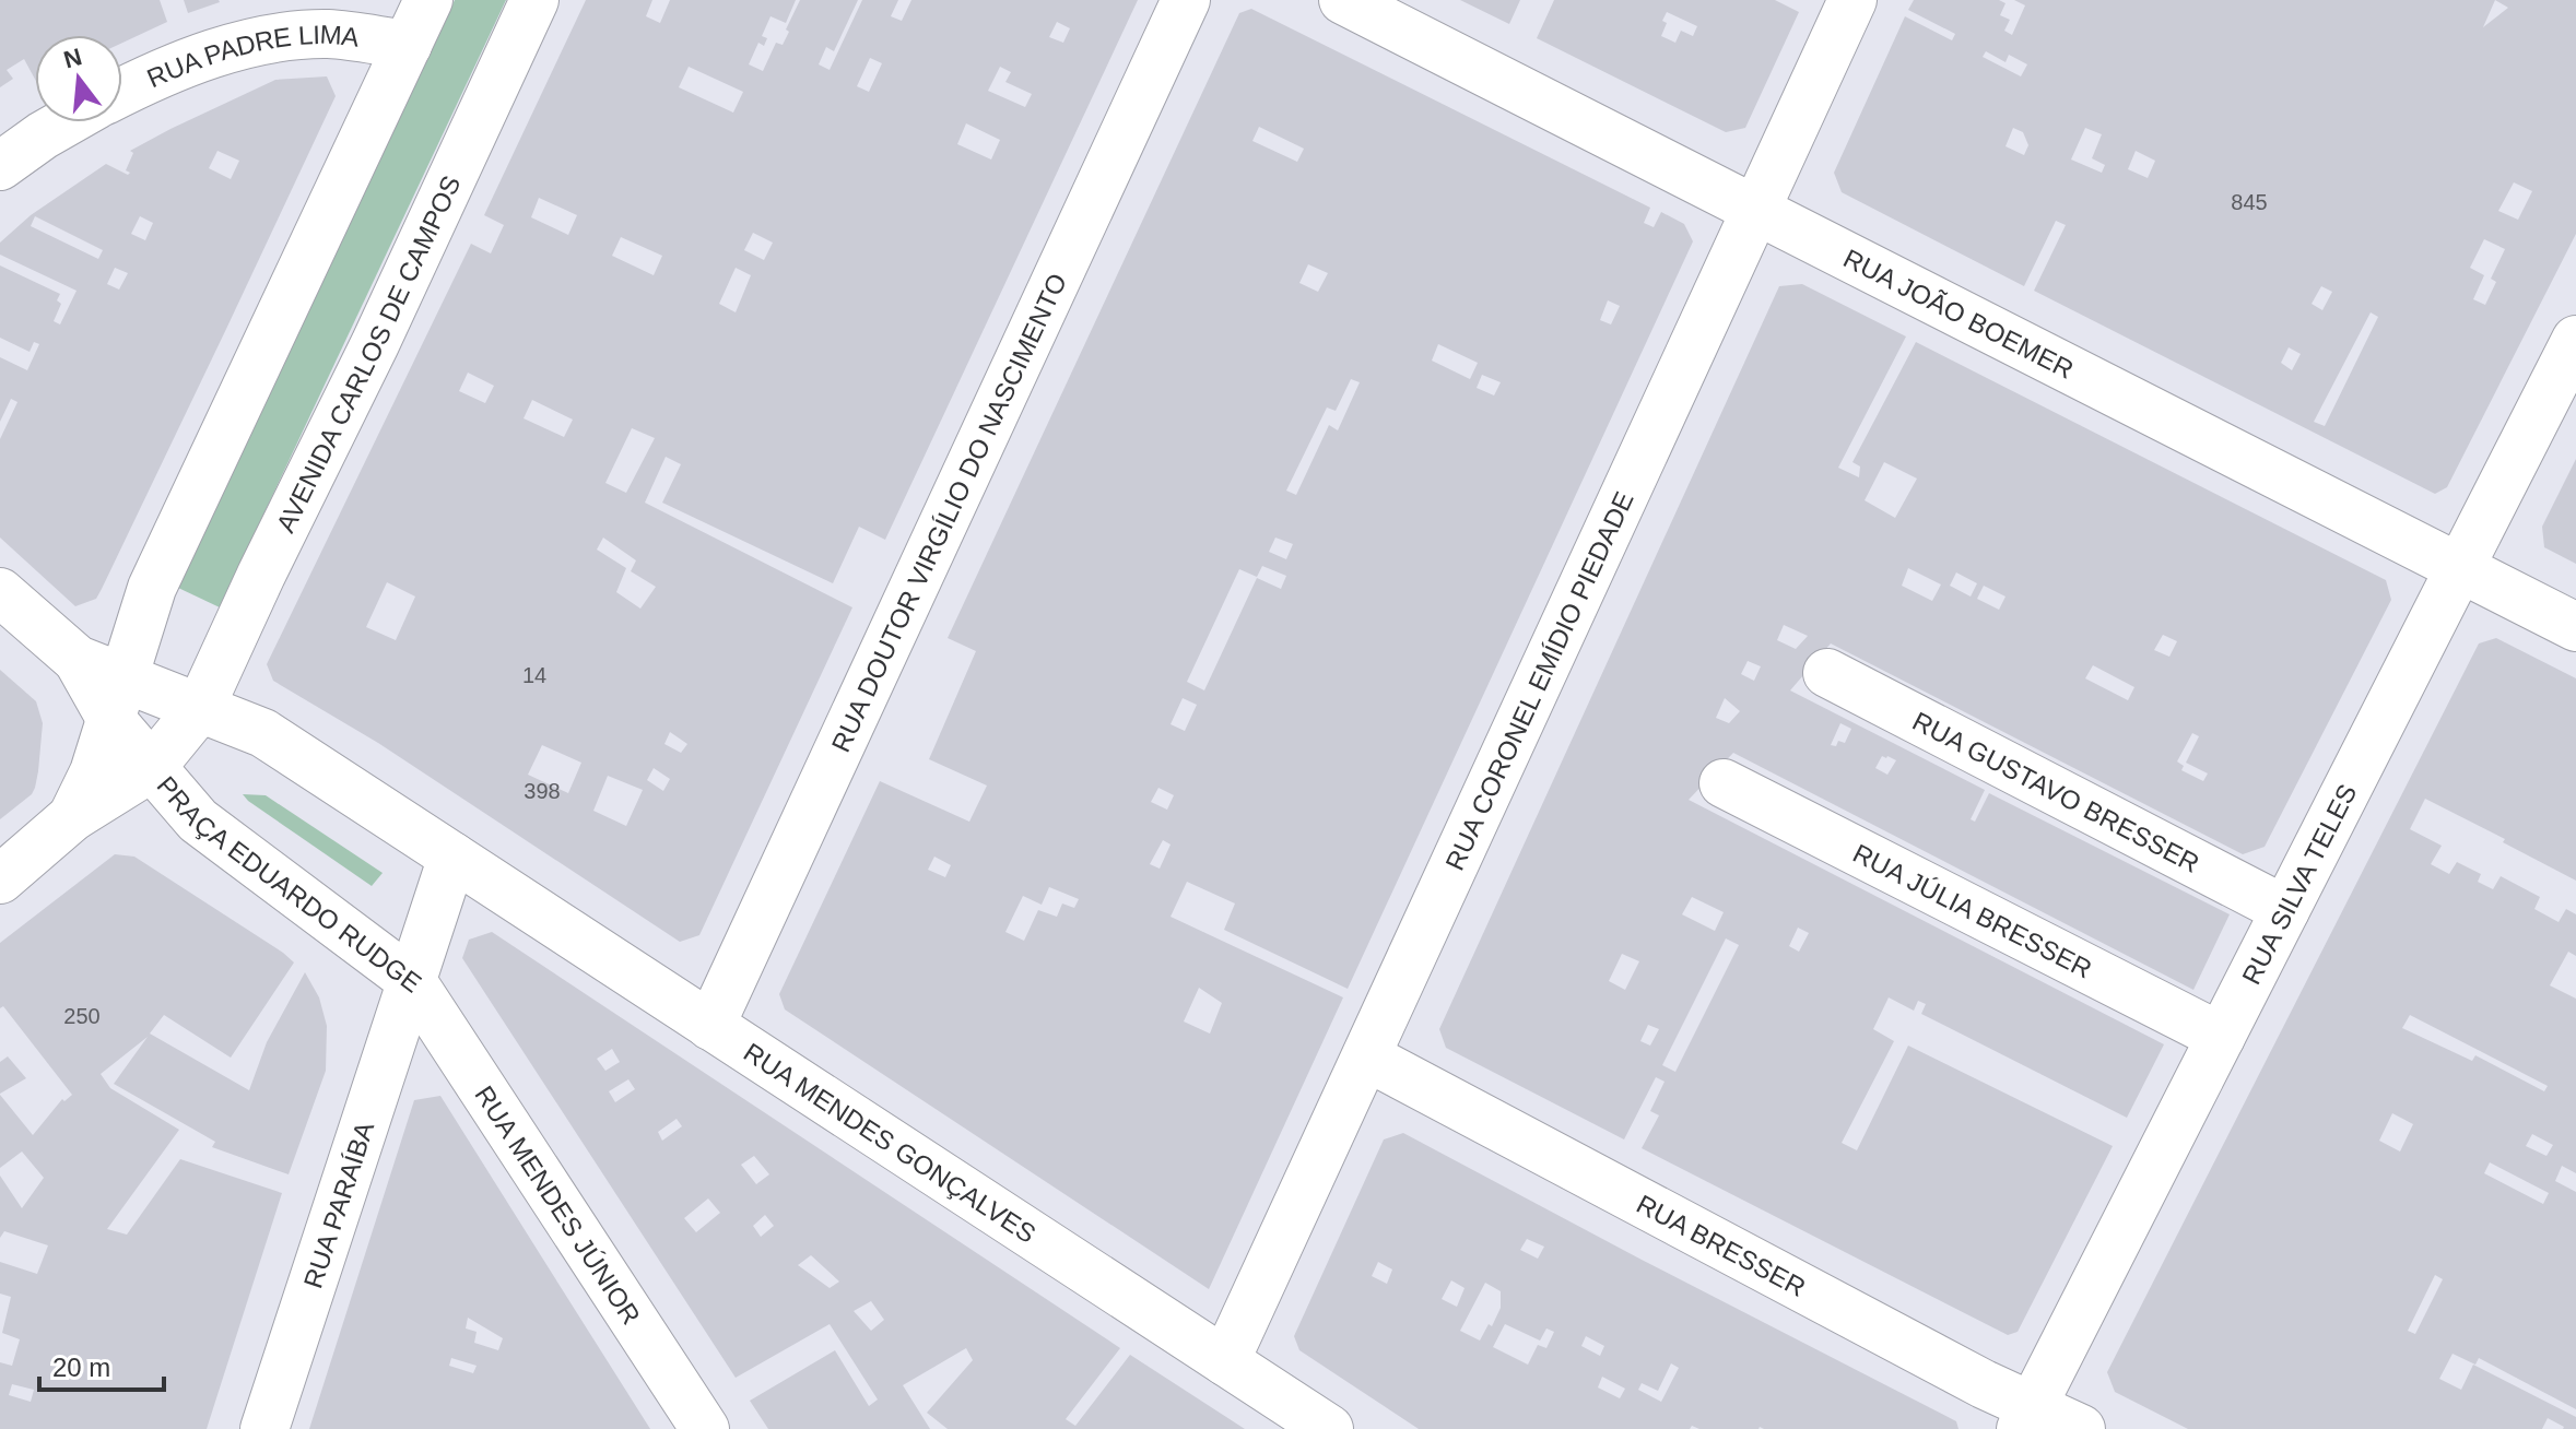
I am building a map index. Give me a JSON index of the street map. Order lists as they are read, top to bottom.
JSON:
{
  "streets": {
    "street": [
      "RUA PADRE LIMA",
      "RUA JOÃO BOEMER",
      "AVENIDA CARLOS DE CAMPOS",
      "RUA DOUTOR VIRGÍLIO DO NASCIMENTO",
      "RUA CORONEL EMÍDIO PIEDADE",
      "RUA GUSTAVO BRESSER",
      "PRAÇA EDUARDO RUDGE",
      "RUA SILVA TELES",
      "RUA JÚLIA BRESSER",
      "RUA MENDES GONÇALVES",
      "RUA PARAÍBA",
      "RUA MENDES JÚNIOR",
      "RUA BRESSER"
    ]
  },
  "crossings": [
    ["RUA JOÃO BOEMER", "RUA CORONEL EMÍDIO PIEDADE"],
    ["RUA JOÃO BOEMER", "RUA SILVA TELES"],
    ["AVENIDA CARLOS DE CAMPOS", "PRAÇA EDUARDO RUDGE"],
    ["RUA DOUTOR VIRGÍLIO DO NASCIMENTO", "RUA MENDES GONÇALVES"],
    ["RUA CORONEL EMÍDIO PIEDADE", "RUA MENDES GONÇALVES"],
    ["RUA CORONEL EMÍDIO PIEDADE", "RUA BRESSER"],
    ["RUA GUSTAVO BRESSER", "RUA SILVA TELES"],
    ["PRAÇA EDUARDO RUDGE", "RUA MENDES GONÇALVES"],
    ["PRAÇA EDUARDO RUDGE", "RUA PARAÍBA"],
    ["PRAÇA EDUARDO RUDGE", "RUA MENDES JÚNIOR"],
    ["RUA SILVA TELES", "RUA JÚLIA BRESSER"],
    ["RUA SILVA TELES", "RUA BRESSER"],
    ["RUA PARAÍBA", "RUA MENDES JÚNIOR"]
  ],
  "house_numbers": [
    "845",
    "14",
    "398",
    "250"
  ],
  "scale_bar": "20 m",
  "north": "top"
}
